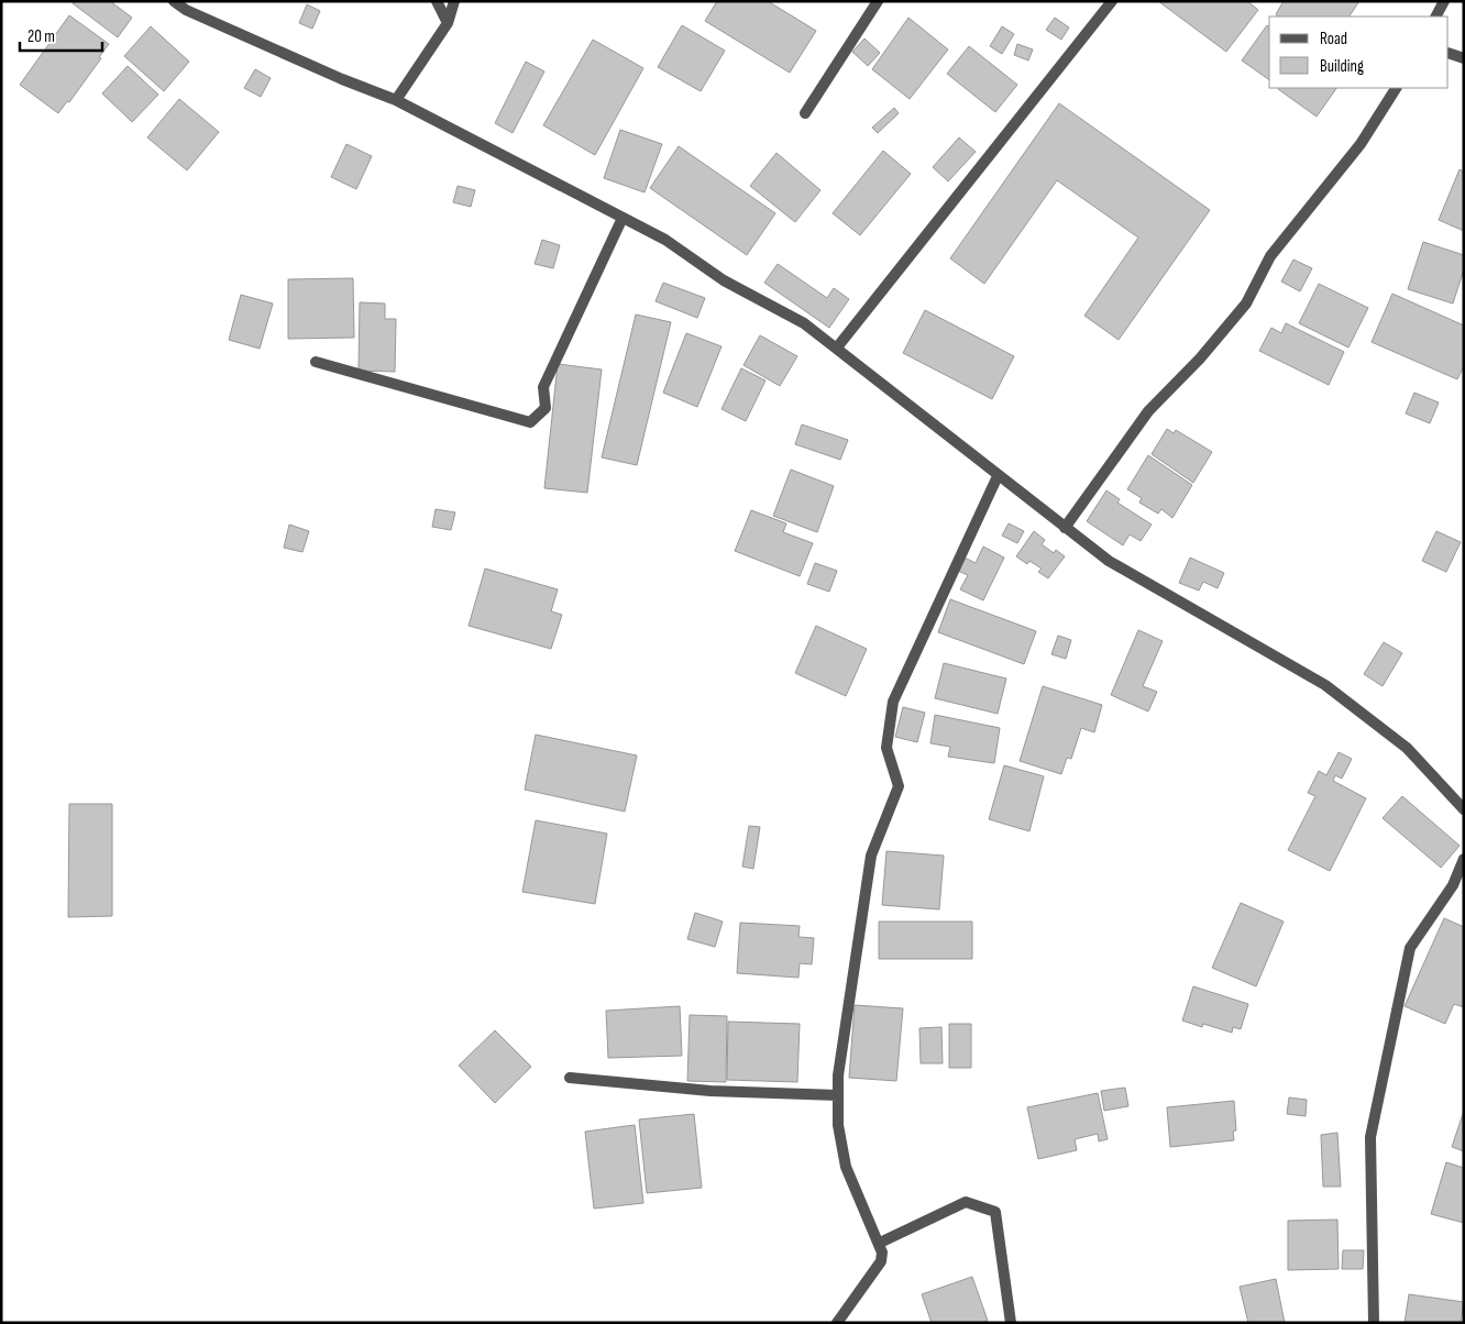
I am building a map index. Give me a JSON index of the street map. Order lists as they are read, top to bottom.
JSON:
{
  "legend": ["Road", "Building"],
  "scale_bar": "20 m"
}
